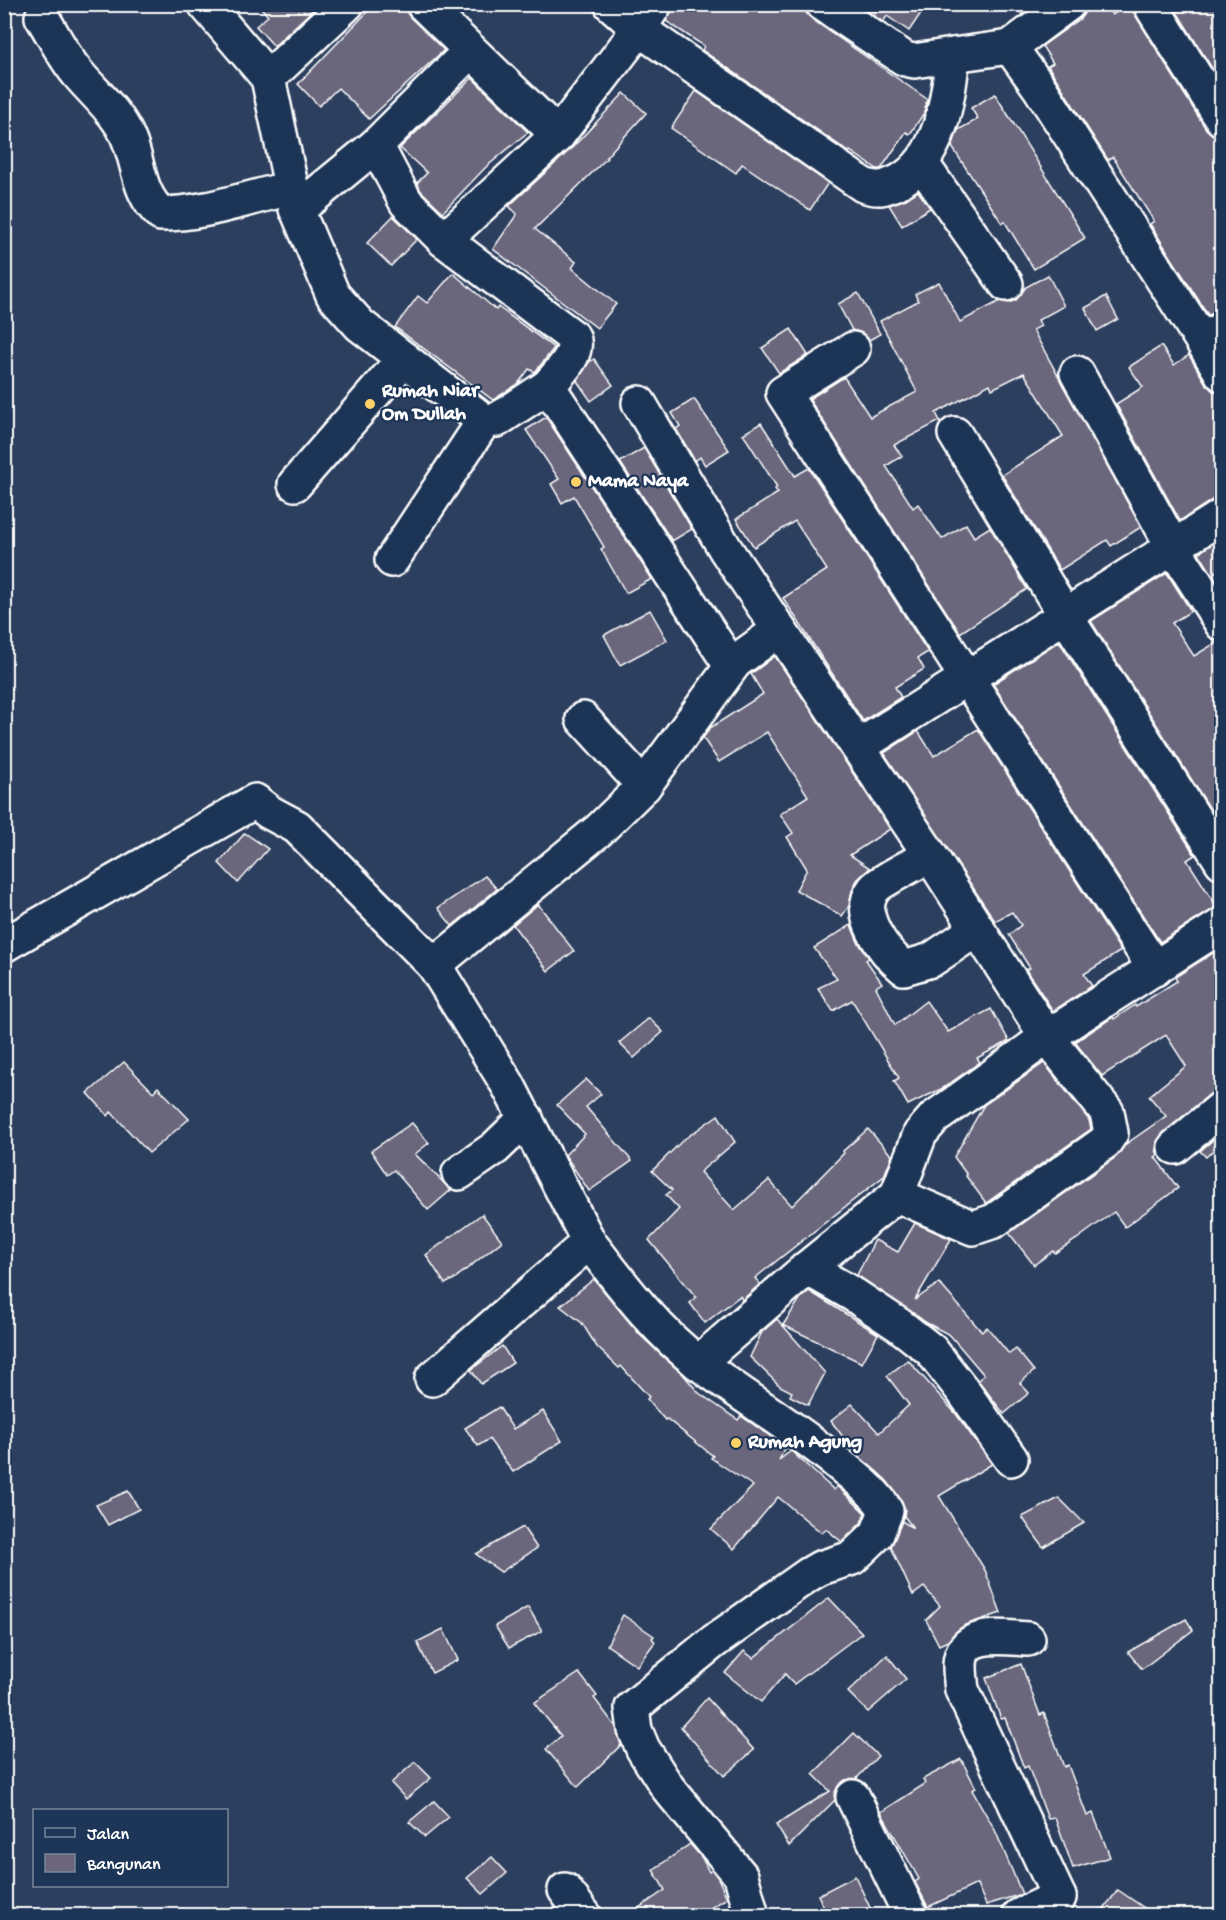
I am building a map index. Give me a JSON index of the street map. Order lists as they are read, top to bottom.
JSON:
{
  "places": ["Rumah Niar Om Dullah", "Mama Naya", "Rumah Agung"],
  "legend": ["Jalan", "Bangunan"]
}
